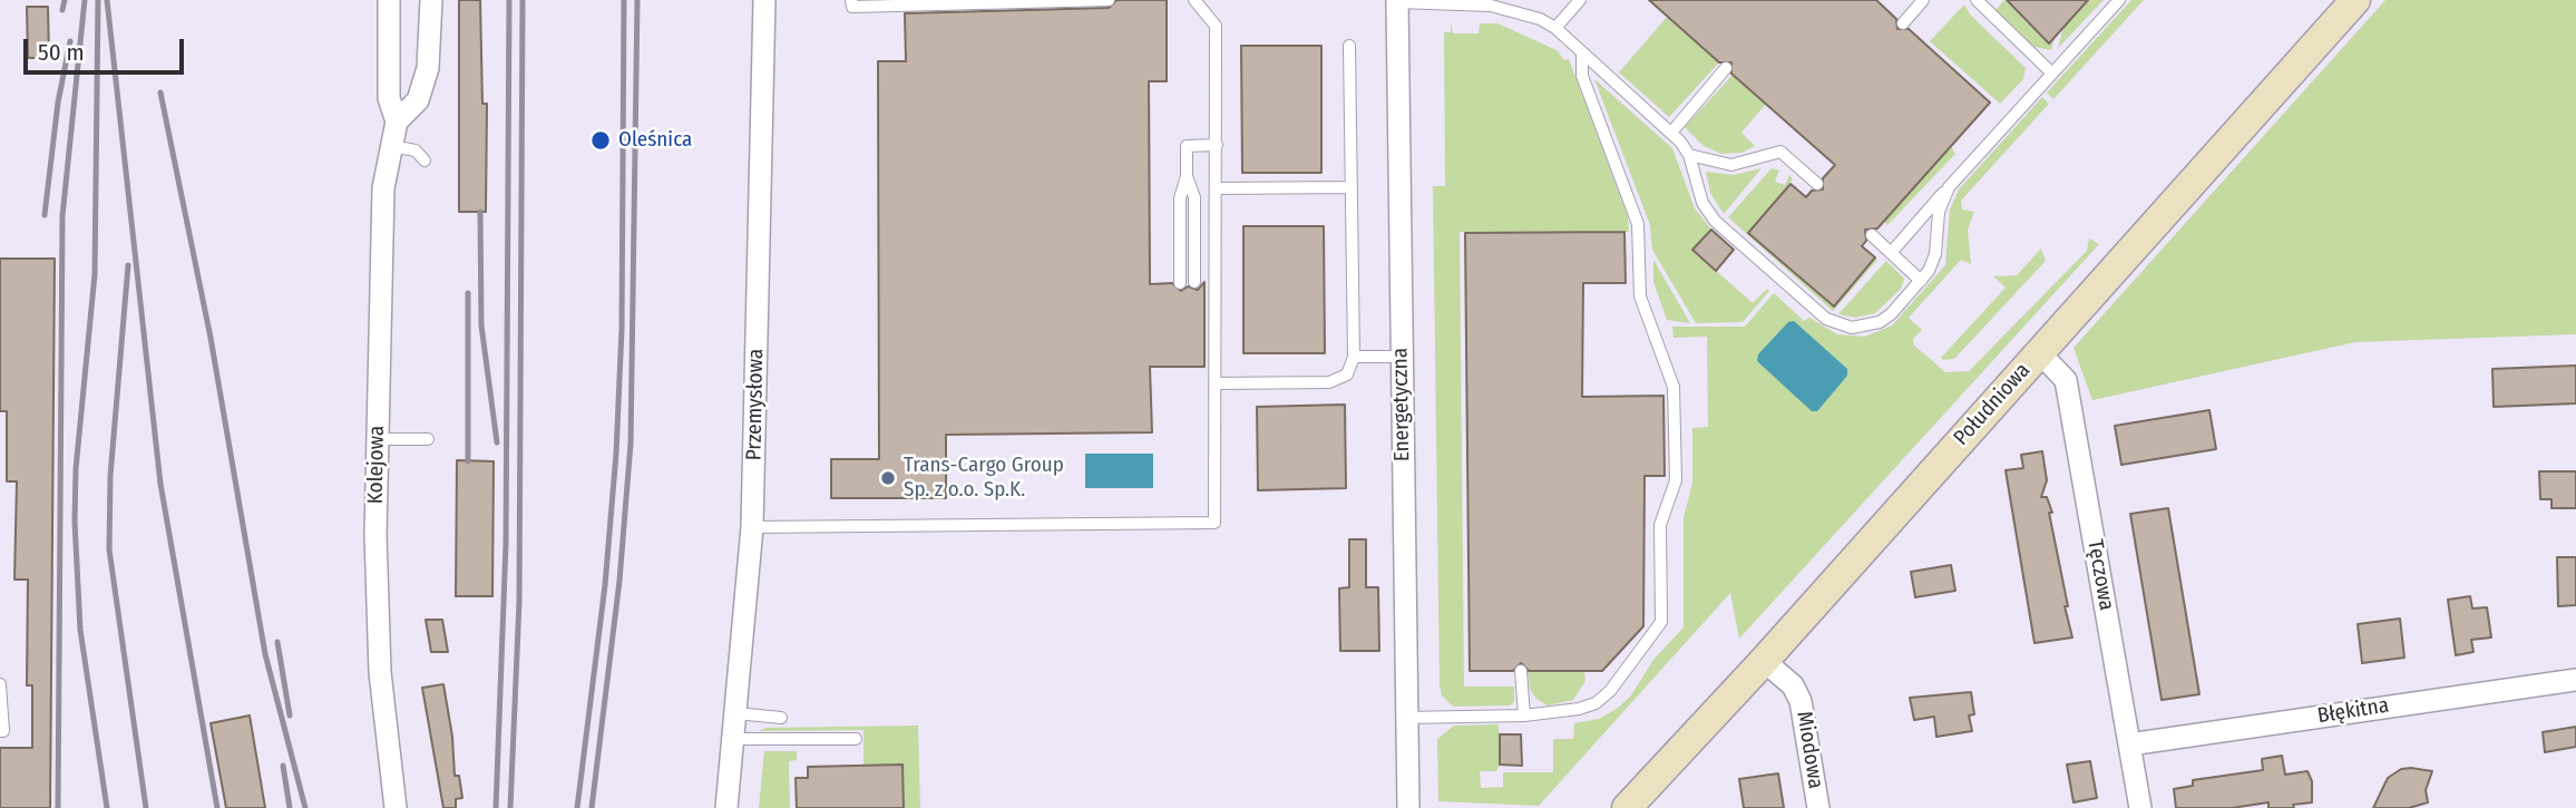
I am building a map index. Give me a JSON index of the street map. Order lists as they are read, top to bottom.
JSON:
{
  "streets": {
    "street": [
      "Przemysłowa",
      "Energetyczna",
      "Południowa",
      "Kolejowa",
      "Tęczowa",
      "Błękitna",
      "Miodowa"
    ]
  },
  "crossings": [
    ["Południowa", "Tęczowa"],
    ["Południowa", "Miodowa"],
    ["Tęczowa", "Błękitna"]
  ],
  "places": ["Oleśnica", "Trans-Cargo Group Sp. z o.o. Sp.K."],
  "scale_bar": "50 m"
}
